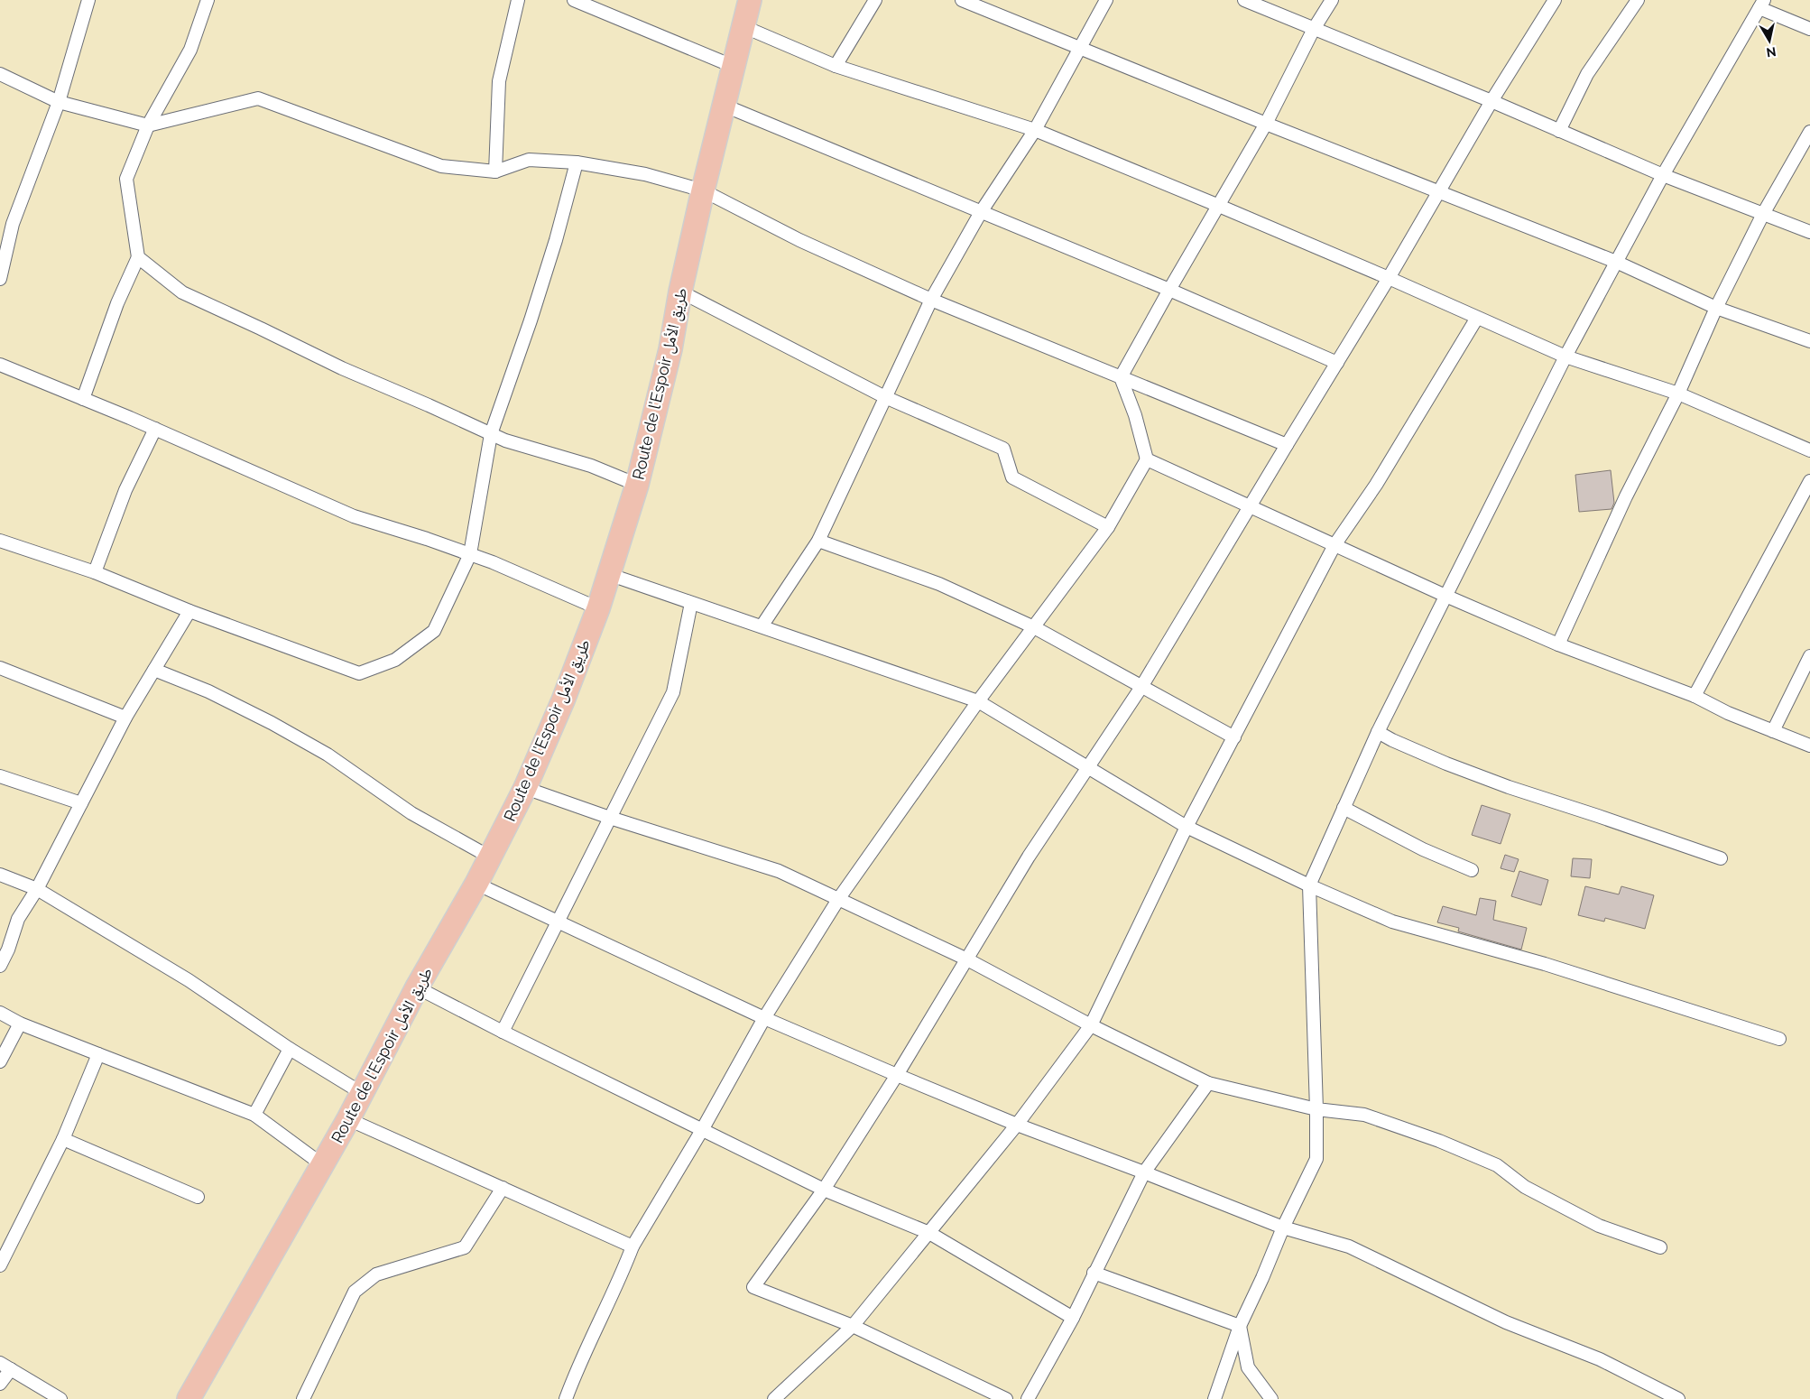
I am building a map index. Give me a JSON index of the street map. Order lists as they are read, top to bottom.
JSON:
{
  "streets": {
    "highway": ["Route de l’Espoir طريق الأمل"]
  },
  "north": "bottom"
}
